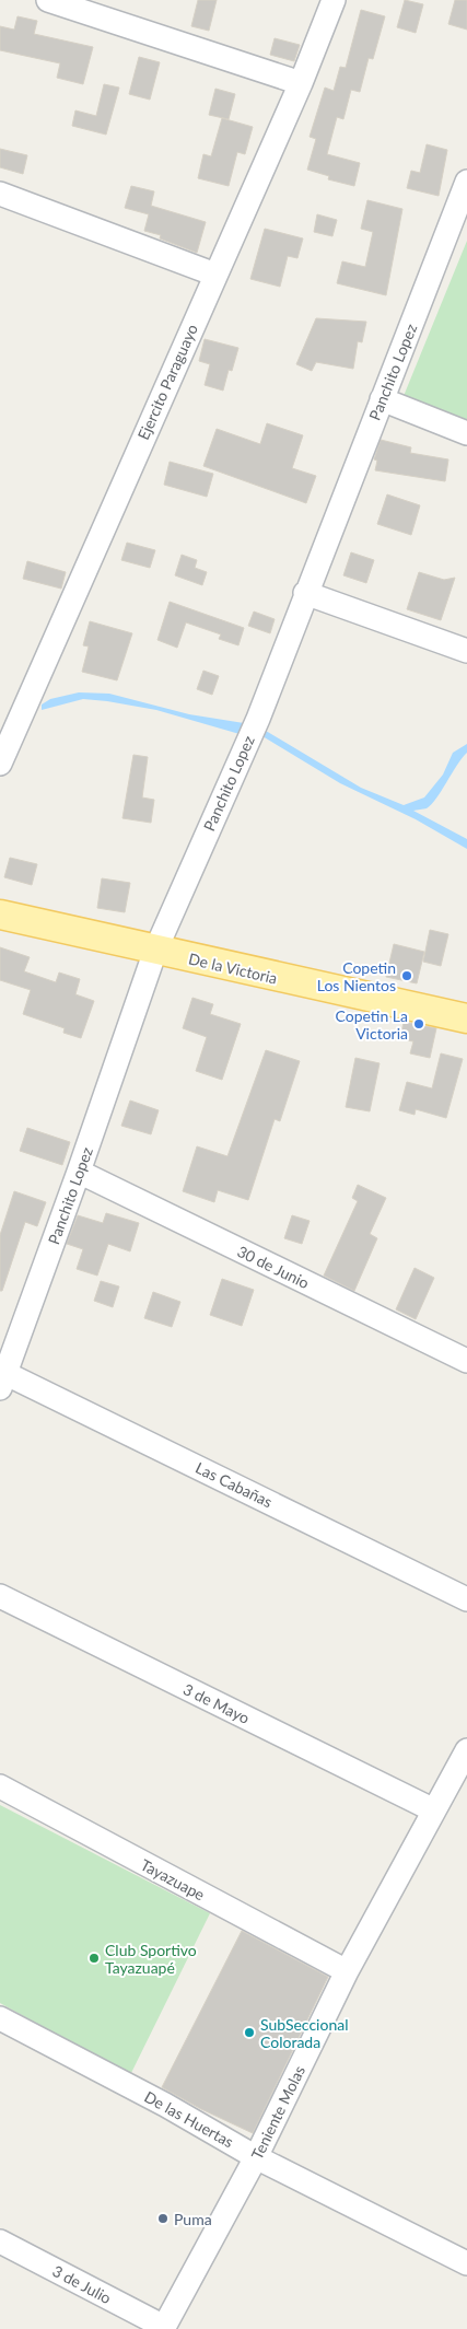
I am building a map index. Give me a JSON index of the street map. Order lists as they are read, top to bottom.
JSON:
{
  "streets": {
    "main road": ["De la Victoria"],
    "street": [
      "Panchito Lopez",
      "Ejercito Paraguayo",
      "30 de Junio",
      "Las Cabañas",
      "3 de Mayo",
      "Tayazuape",
      "Teniente Molas",
      "De las Huertas",
      "3 de Julio"
    ]
  },
  "crossings": [
    ["Panchito Lopez", "De la Victoria"],
    ["Panchito Lopez", "30 de Junio"],
    ["Panchito Lopez", "Las Cabañas"],
    ["3 de Mayo", "Teniente Molas"],
    ["Tayazuape", "Teniente Molas"],
    ["Teniente Molas", "De las Huertas"],
    ["Teniente Molas", "3 de Julio"]
  ],
  "places": [
    "Copetin Los Nientos",
    "Copetin La Victoria",
    "Club Sportivo Tayazuapé",
    "SubSeccional Colorada",
    "Puma"
  ]
}
